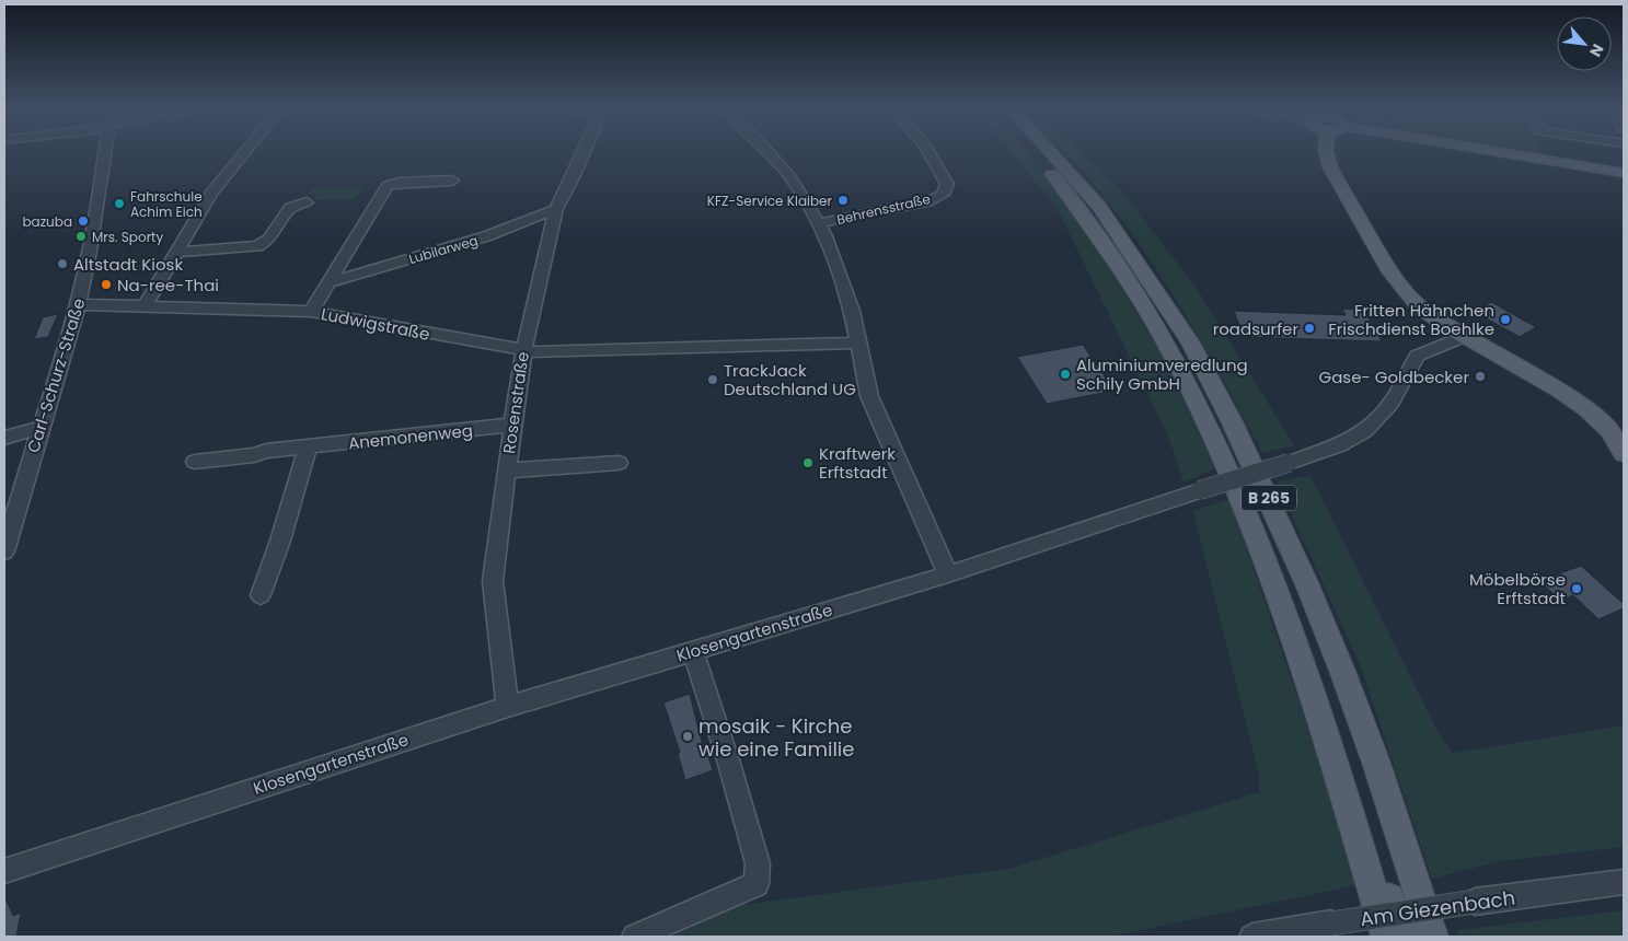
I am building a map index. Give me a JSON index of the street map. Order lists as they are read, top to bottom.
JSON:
{
  "streets": {
    "main road": ["B 265"],
    "street": [
      "Behrensstraße",
      "Lubilarweg",
      "Ludwigstraße",
      "Carl-Schurz-Straße",
      "Rosenstraße",
      "Anemonenweg",
      "Klosengartenstraße",
      "Am Giezenbach"
    ]
  },
  "crossings": [
    ["Behrensstraße", "Ludwigstraße"],
    ["Behrensstraße", "Klosengartenstraße"],
    ["Lubilarweg", "Rosenstraße"],
    ["Ludwigstraße", "Carl-Schurz-Straße"],
    ["Ludwigstraße", "Rosenstraße"],
    ["Rosenstraße", "Anemonenweg"],
    ["Rosenstraße", "Klosengartenstraße"]
  ],
  "places": [
    "KFZ-Service Klaiber",
    "Fahrschule Achim Eich",
    "bazuba",
    "Mrs. Sporty",
    "Altstadt Kiosk",
    "Na-ree-Thai",
    "Fritten Hähnchen Frischdienst Boehlke",
    "roadsurfer",
    "Aluminiumveredlung Schily GmbH",
    "Gase- Goldbecker",
    "TrackJack Deutschland UG",
    "Kraftwerk Erftstadt",
    "Möbelbörse Erftstadt",
    "mosaik - Kirche wie eine Familie"
  ],
  "north": "bottom right"
}
